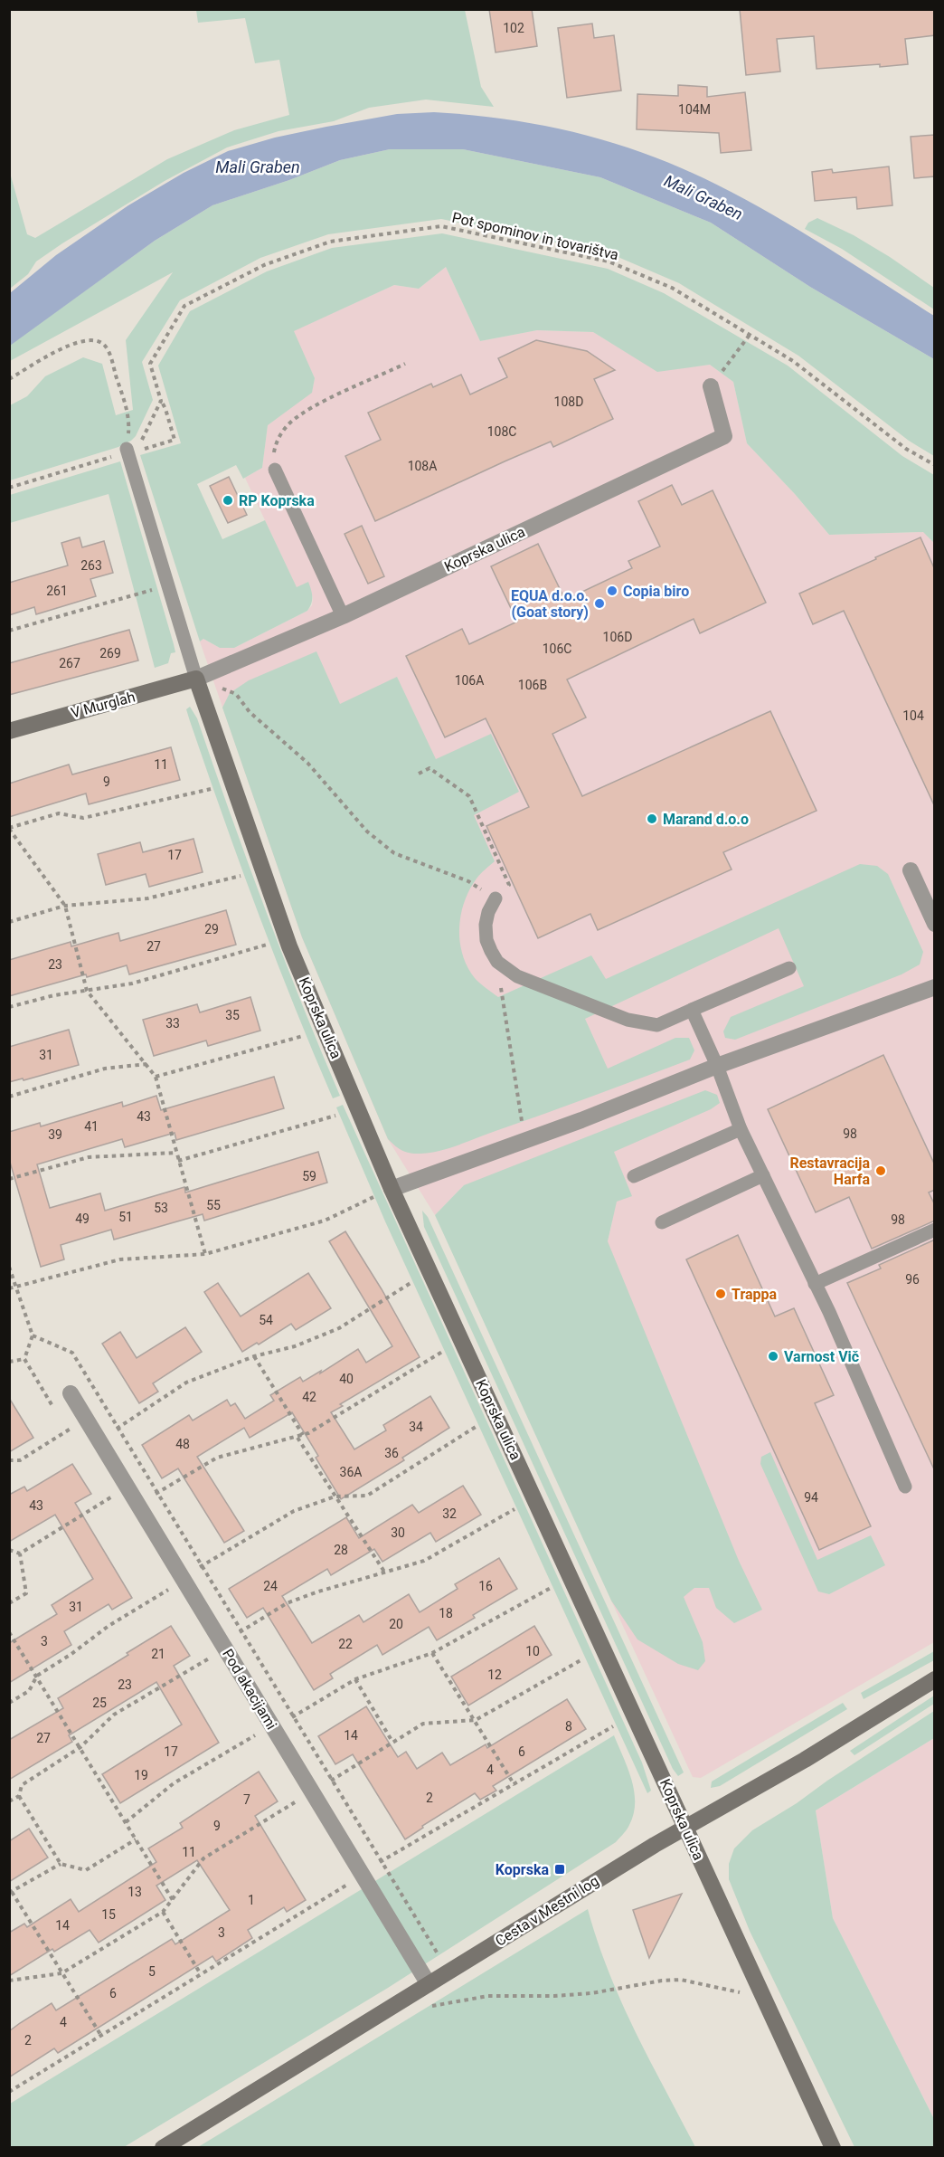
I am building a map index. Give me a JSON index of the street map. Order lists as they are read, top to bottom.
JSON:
{
  "streets": {
    "street": [
      "Koprska ulica",
      "V Murglah",
      "Pod akacijami",
      "Cesta v Mestni log"
    ],
    "path": ["Pot spominov in tovarištva"]
  },
  "crossings": [
    ["Pot spominov in tovarištva", "Koprska ulica"],
    ["Koprska ulica", "V Murglah"],
    ["Koprska ulica", "Cesta v Mestni log"],
    ["Pod akacijami", "Cesta v Mestni log"]
  ],
  "water": ["Mali Graben"],
  "places": {
    "other": [
      "RP Koprska",
      "Copia biro",
      "EQUA d.o.o. (Goat story)",
      "Marand d.o.o",
      "Restavracija Harfa",
      "Trappa",
      "Varnost Vič"
    ],
    "transit": ["Koprska"]
  },
  "house_numbers": [
    "102",
    "104M",
    "108D",
    "108C",
    "108A",
    "263",
    "261",
    "106D",
    "106C",
    "269",
    "267",
    "106A",
    "106B",
    "104",
    "11",
    "9",
    "17",
    "29",
    "27",
    "23",
    "35",
    "33",
    "31",
    "43",
    "41",
    "98",
    "39",
    "59",
    "55",
    "53",
    "51",
    "49",
    "98",
    "96",
    "54",
    "40",
    "42",
    "34",
    "48",
    "36",
    "36A",
    "94",
    "43",
    "32",
    "30",
    "28",
    "24",
    "16",
    "31",
    "18",
    "20",
    "3",
    "22",
    "10",
    "21",
    "12",
    "23",
    "25",
    "8",
    "14",
    "27",
    "17",
    "6",
    "4",
    "19",
    "2",
    "7",
    "9",
    "11",
    "13",
    "1",
    "15",
    "14",
    "3",
    "5",
    "6",
    "4",
    "2"
  ]
}
